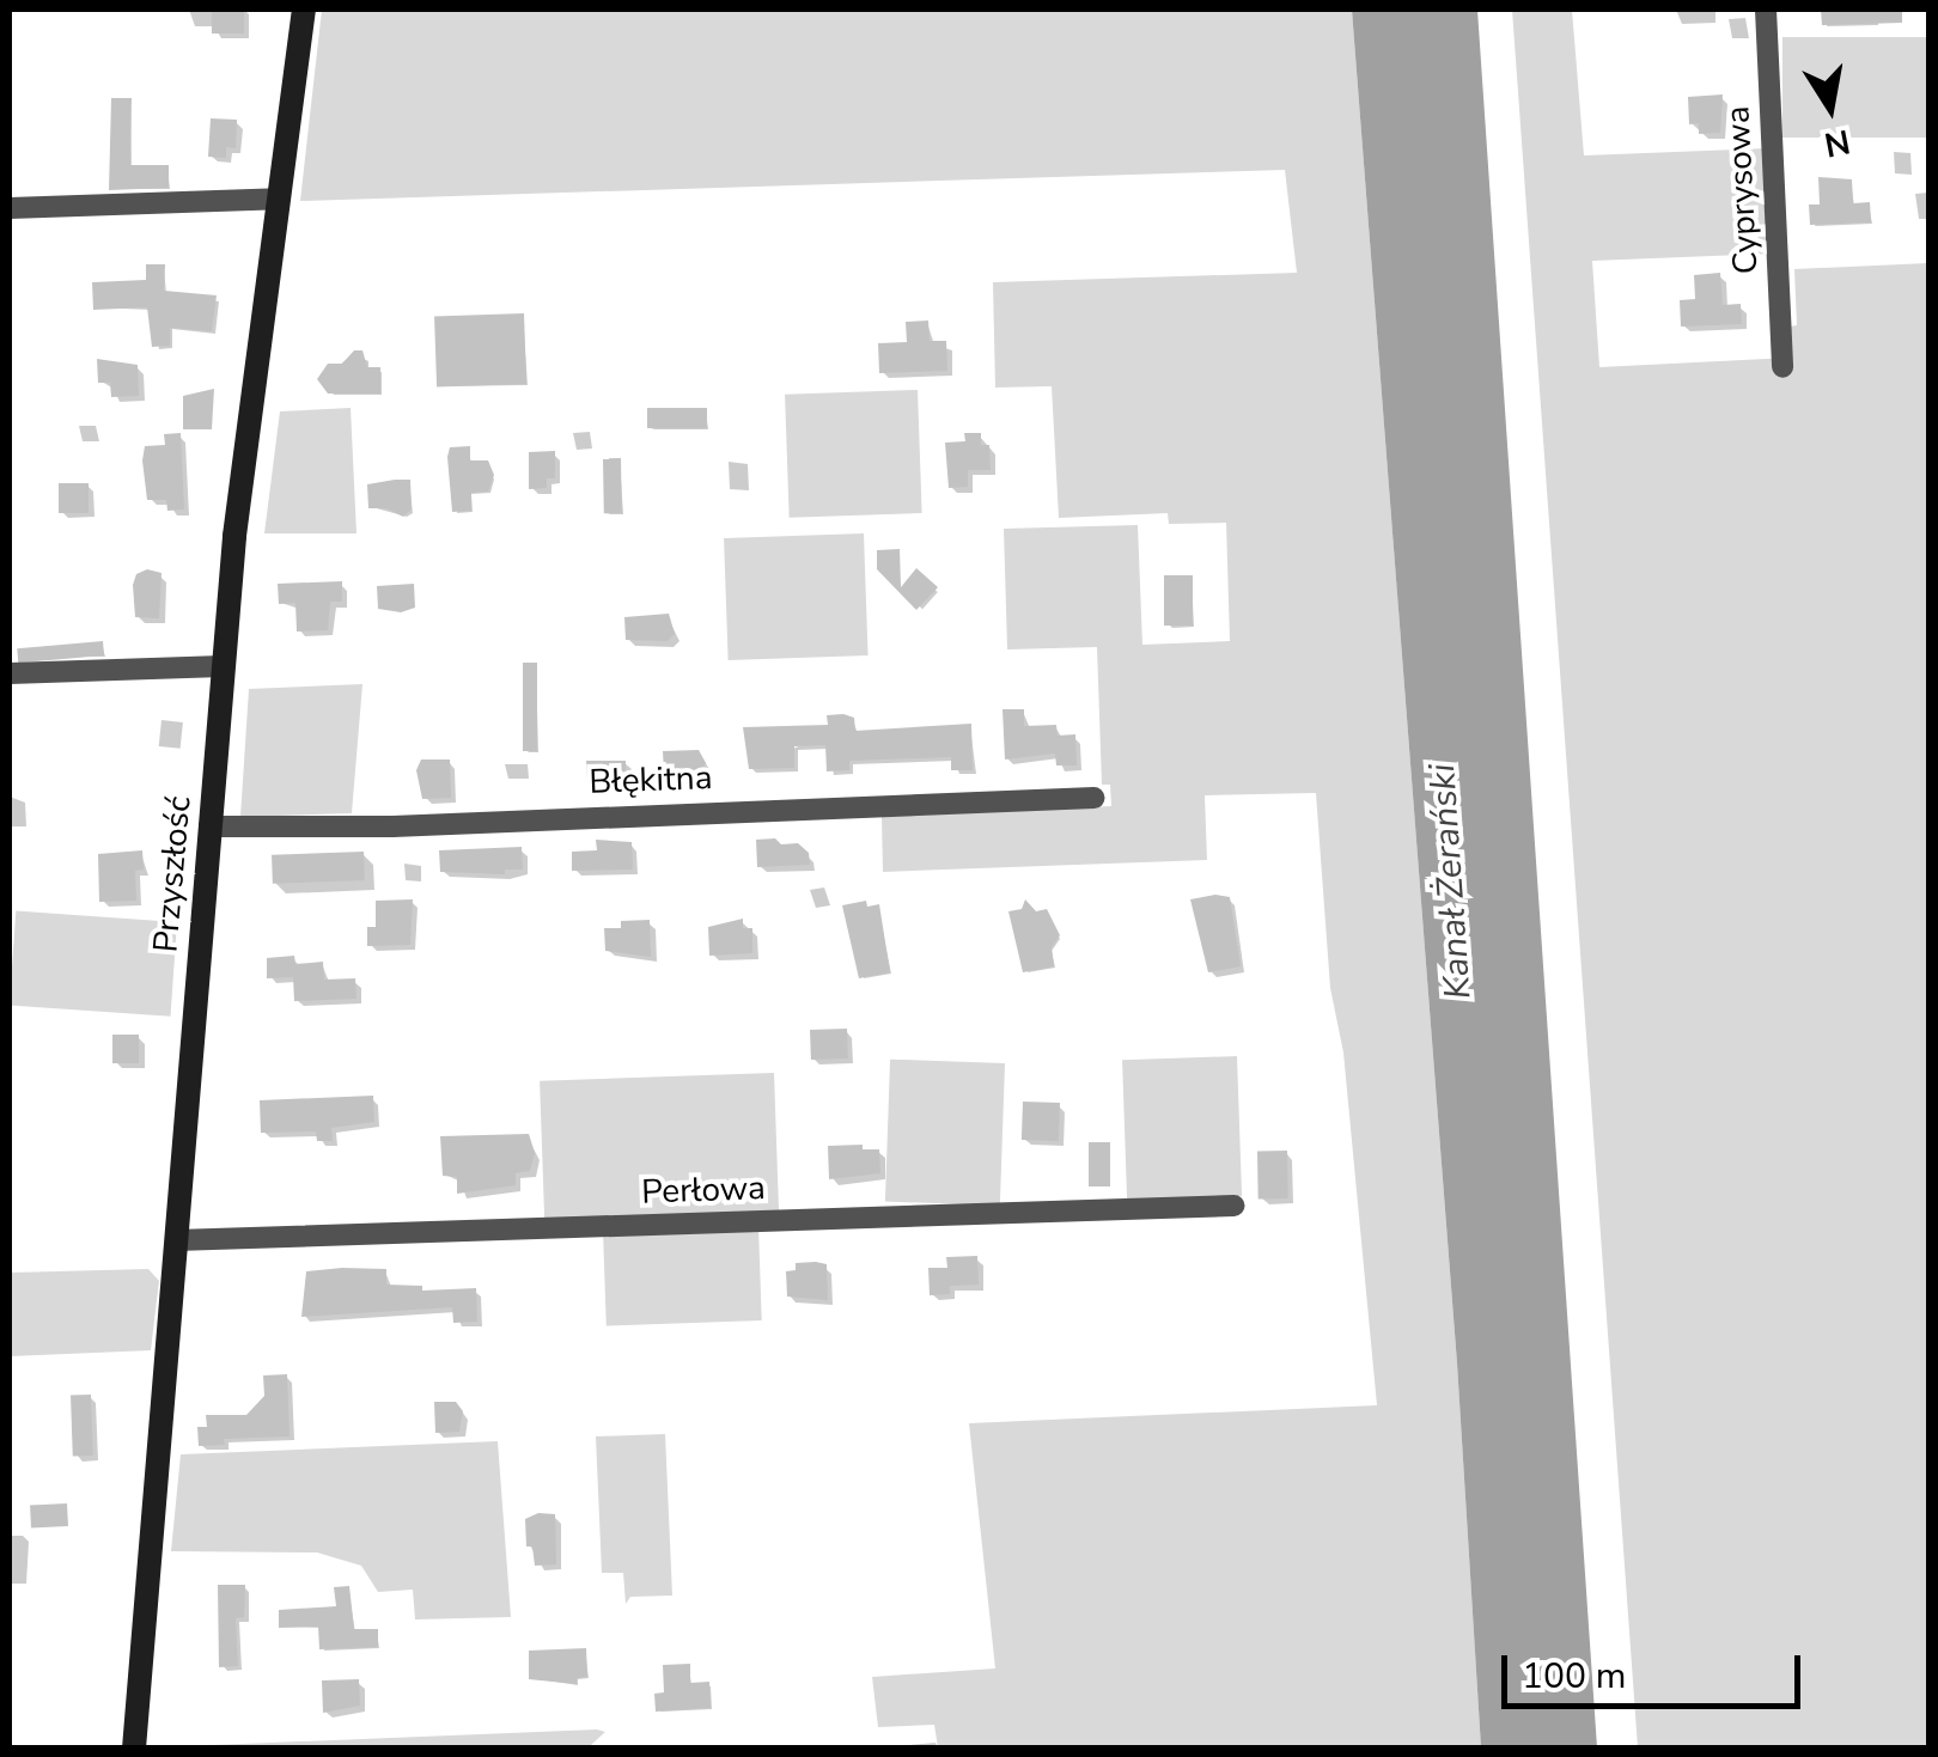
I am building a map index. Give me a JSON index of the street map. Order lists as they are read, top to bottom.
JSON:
{
  "streets": {
    "street": [
      "Cyprysowa",
      "Błękitna",
      "Przyszłość",
      "Perłowa"
    ]
  },
  "crossings": [
    ["Błękitna", "Przyszłość"],
    ["Przyszłość", "Perłowa"]
  ],
  "water": ["Kanał Żerański"],
  "scale_bar": "100 m",
  "north": "bottom"
}
